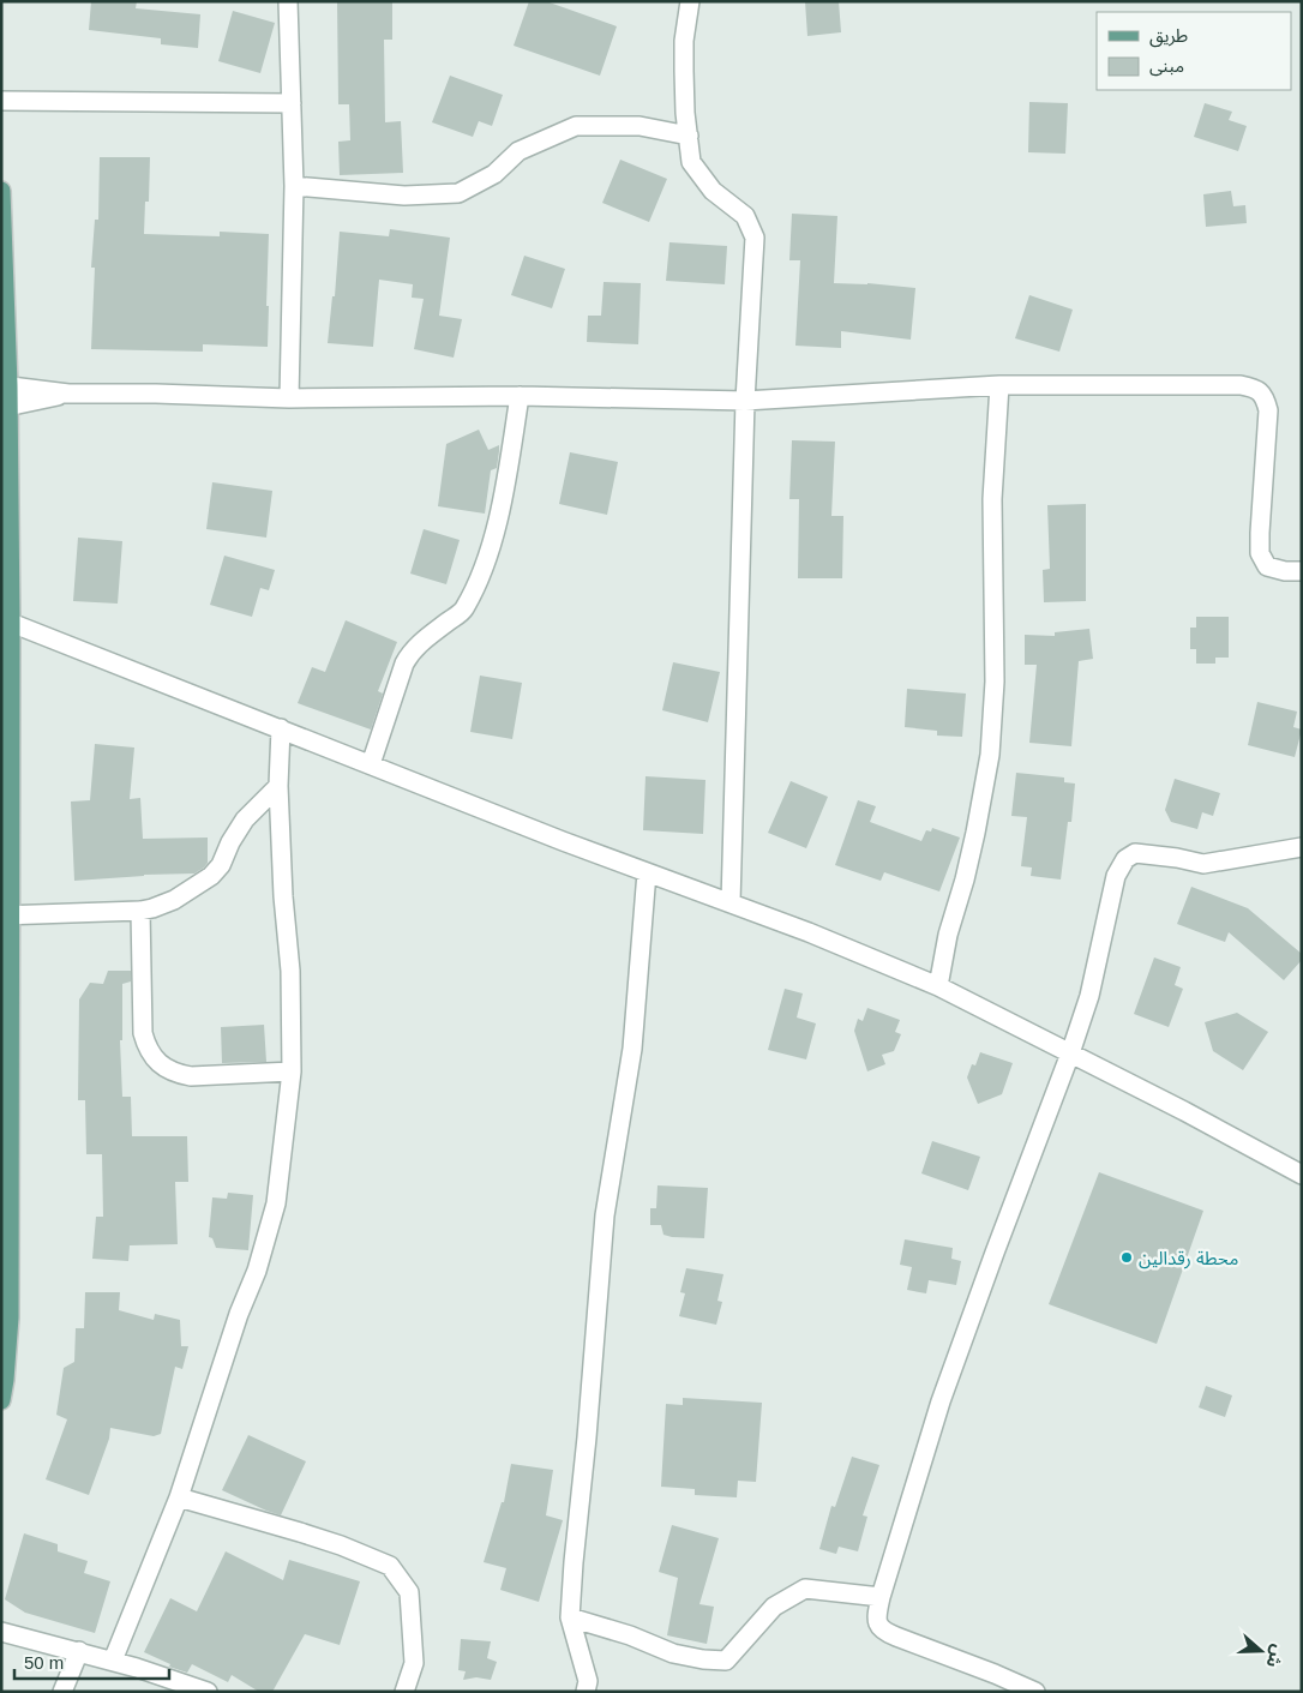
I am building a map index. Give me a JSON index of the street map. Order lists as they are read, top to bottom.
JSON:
{
  "places": ["محطة رقدالين"],
  "legend": ["طريق", "مبنى"],
  "scale_bar": "50 m",
  "north": "right"
}
